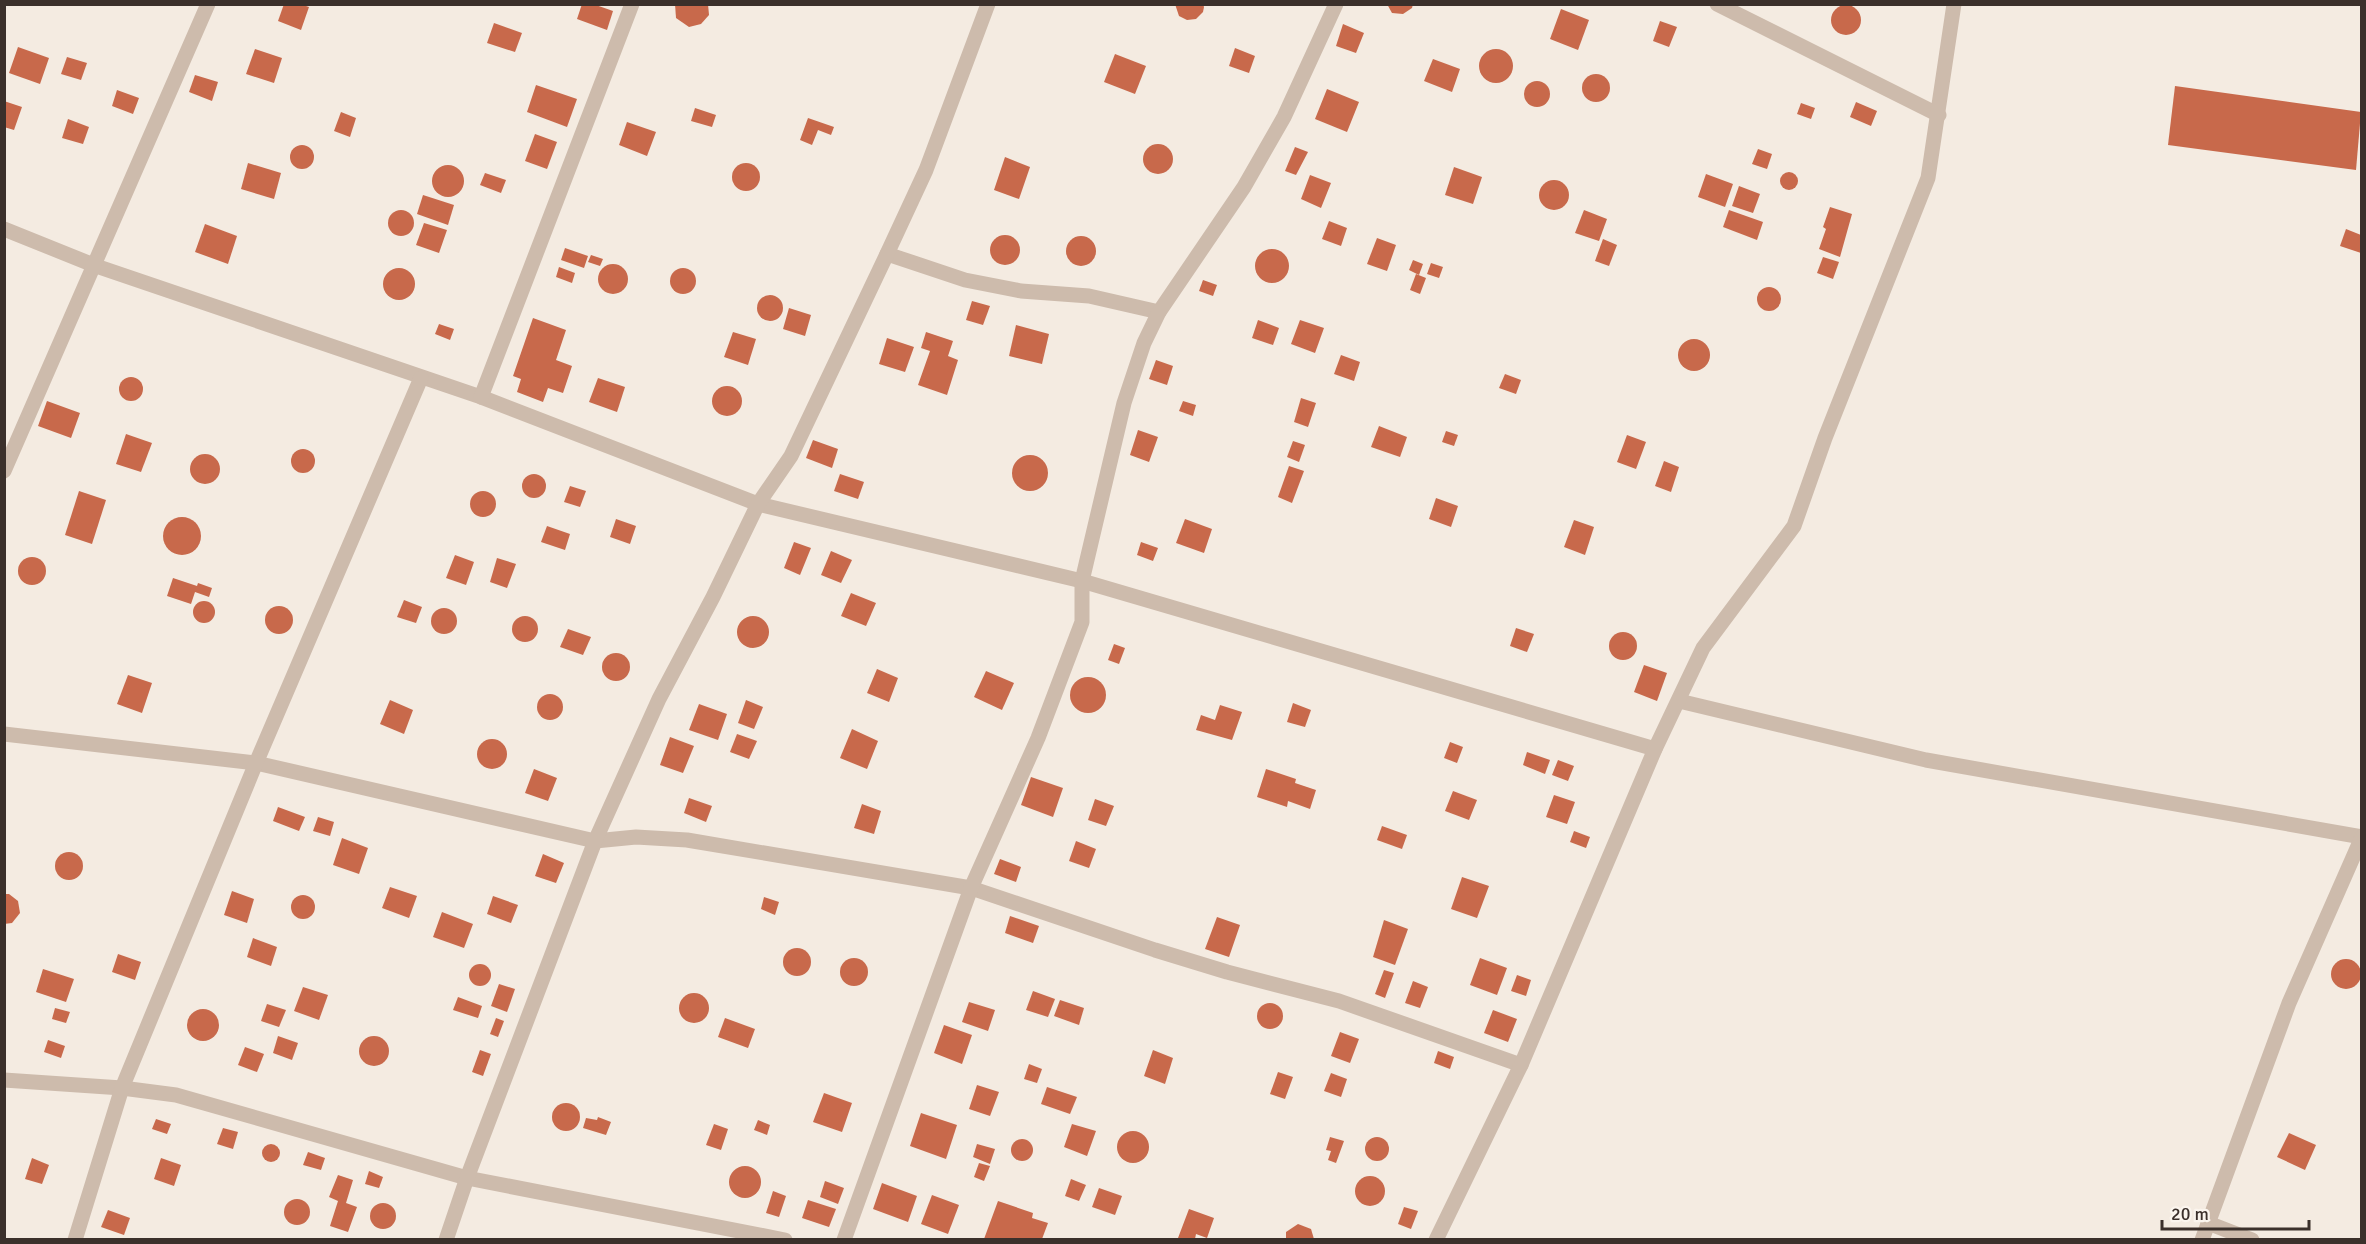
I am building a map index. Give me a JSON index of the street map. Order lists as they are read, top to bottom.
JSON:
{
  "scale_bar": "20 m"
}
